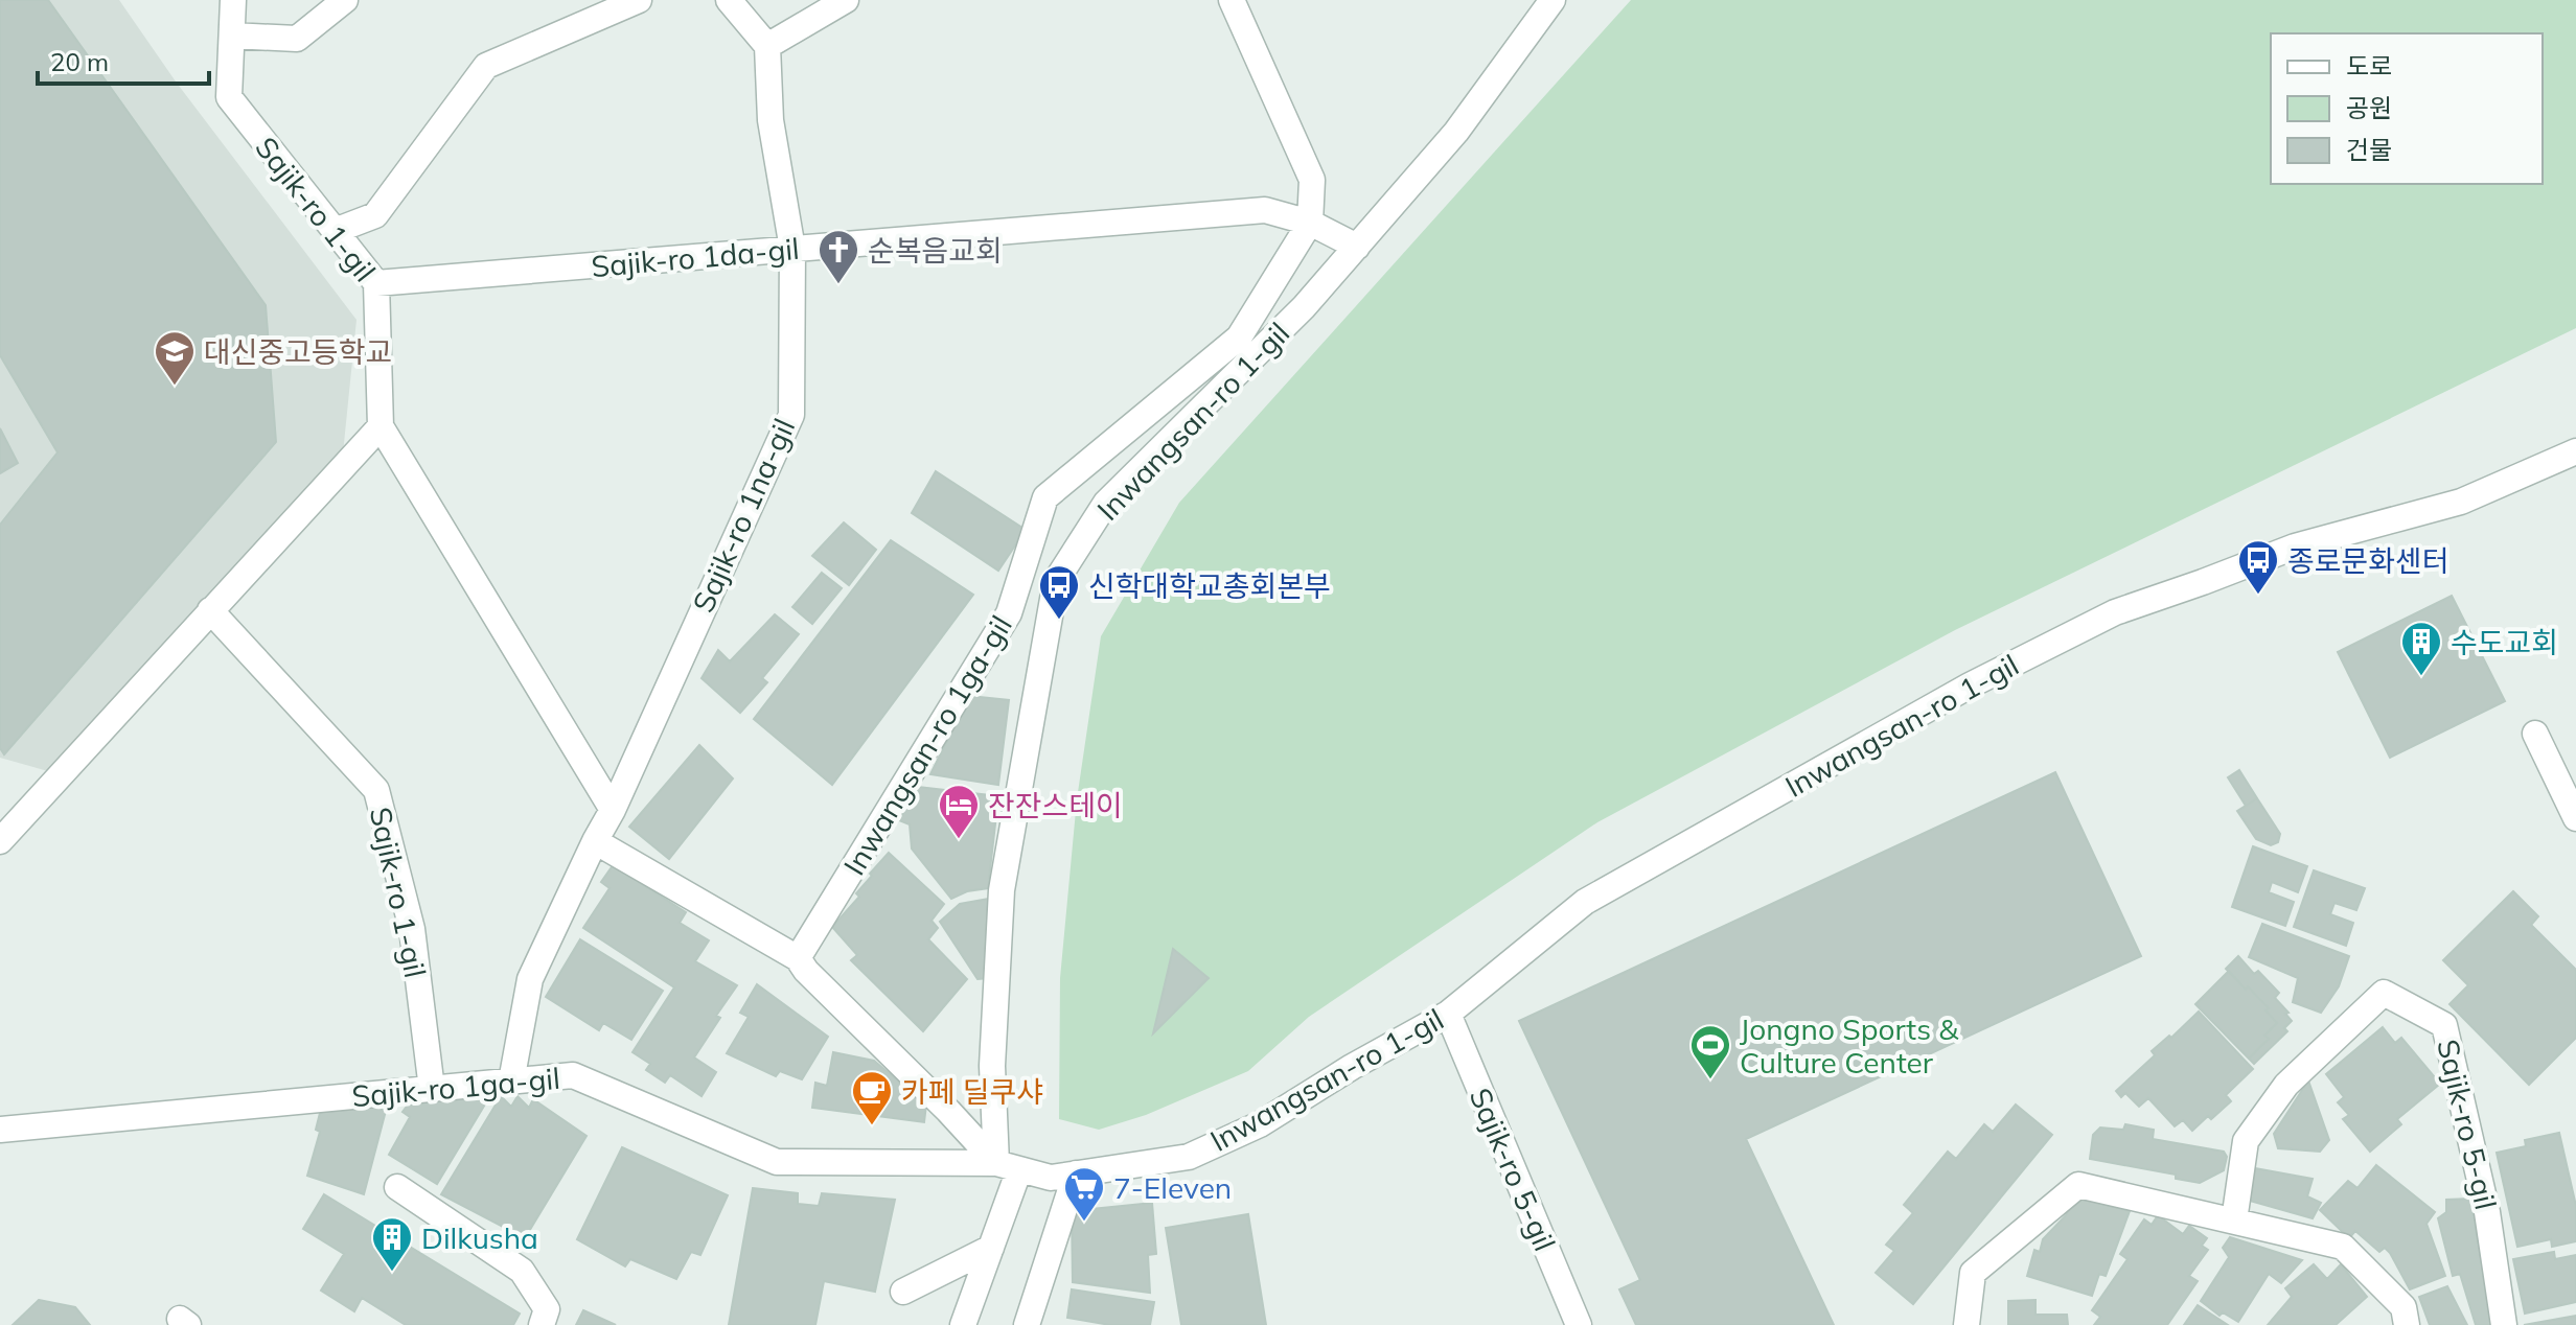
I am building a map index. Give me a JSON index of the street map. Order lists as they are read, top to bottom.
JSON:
{
  "streets": {
    "street": [
      "Sajik-ro 1-gil",
      "Sajik-ro 1da-gil",
      "Inwangsan-ro 1-gil",
      "Sajik-ro 1na-gil",
      "Inwangsan-ro 1ga-gil",
      "Sajik-ro 1ga-gil",
      "Sajik-ro 5-gil"
    ]
  },
  "crossings": [
    ["Sajik-ro 1-gil", "Sajik-ro 1da-gil"],
    ["Sajik-ro 1-gil", "Sajik-ro 1ga-gil"],
    ["Sajik-ro 1da-gil", "Inwangsan-ro 1-gil"],
    ["Sajik-ro 1da-gil", "Sajik-ro 1na-gil"],
    ["Sajik-ro 1da-gil", "Inwangsan-ro 1ga-gil"],
    ["Inwangsan-ro 1-gil", "Sajik-ro 1ga-gil"],
    ["Inwangsan-ro 1-gil", "Sajik-ro 5-gil"],
    ["Sajik-ro 1na-gil", "Sajik-ro 1ga-gil"]
  ],
  "places": {
    "church": ["순복음교회"],
    "school or university": ["대신중고등학교"],
    "bus stop": ["종로문화센터", "신학대학교총회본부"],
    "building": ["수도교회", "Dilkusha"],
    "hotel": ["잔잔스테이"],
    "sports": ["Jongno Sports & Culture Center"],
    "cafe": ["카페 딜쿠샤"],
    "supermarket": ["7-Eleven"]
  },
  "legend": ["도로", "공원", "건물"],
  "scale_bar": "20 m"
}
